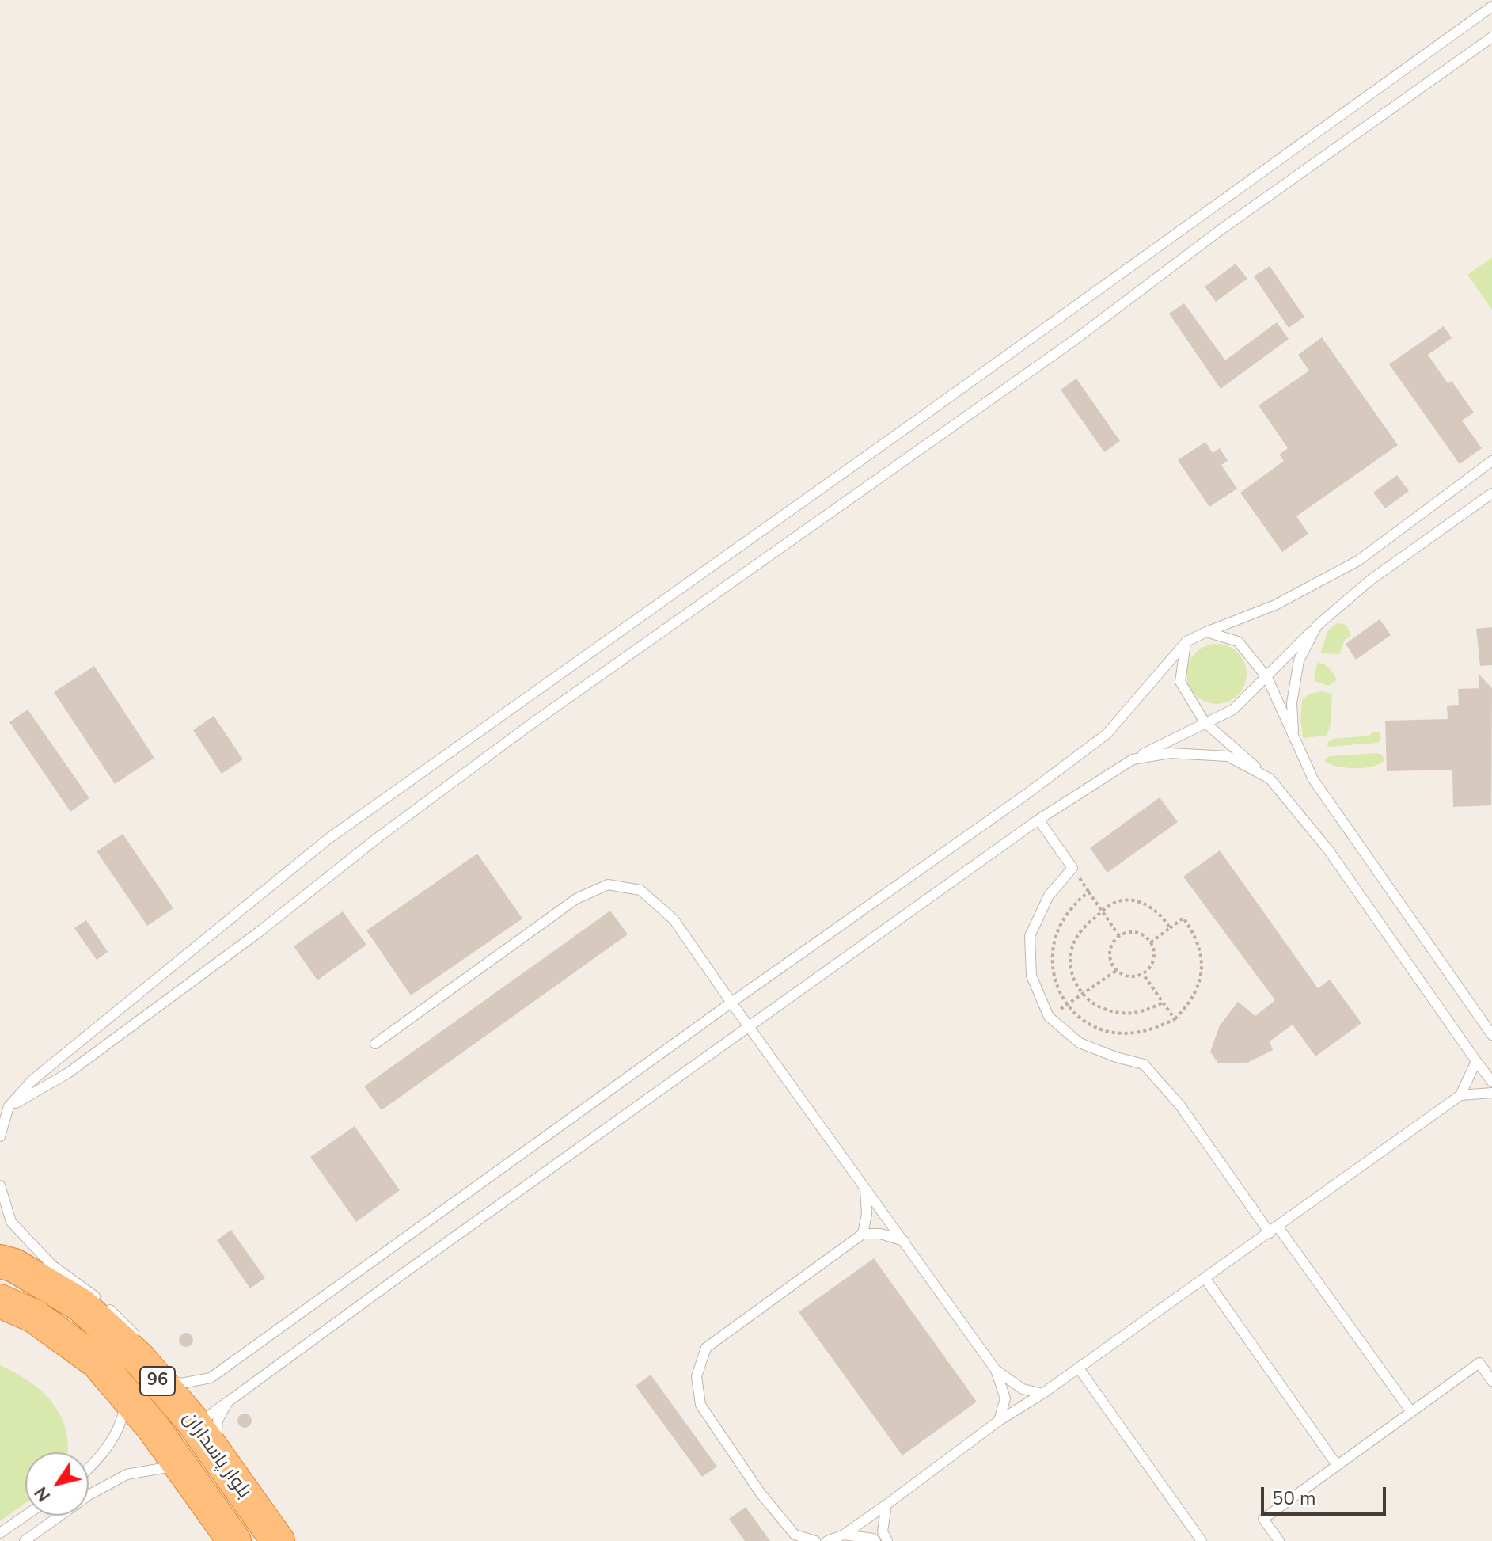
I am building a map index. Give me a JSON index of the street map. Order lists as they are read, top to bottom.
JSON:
{
  "streets": {
    "highway": ["96", "بلوار پاسداران"]
  },
  "scale_bar": "50 m",
  "north": "bottom left"
}
